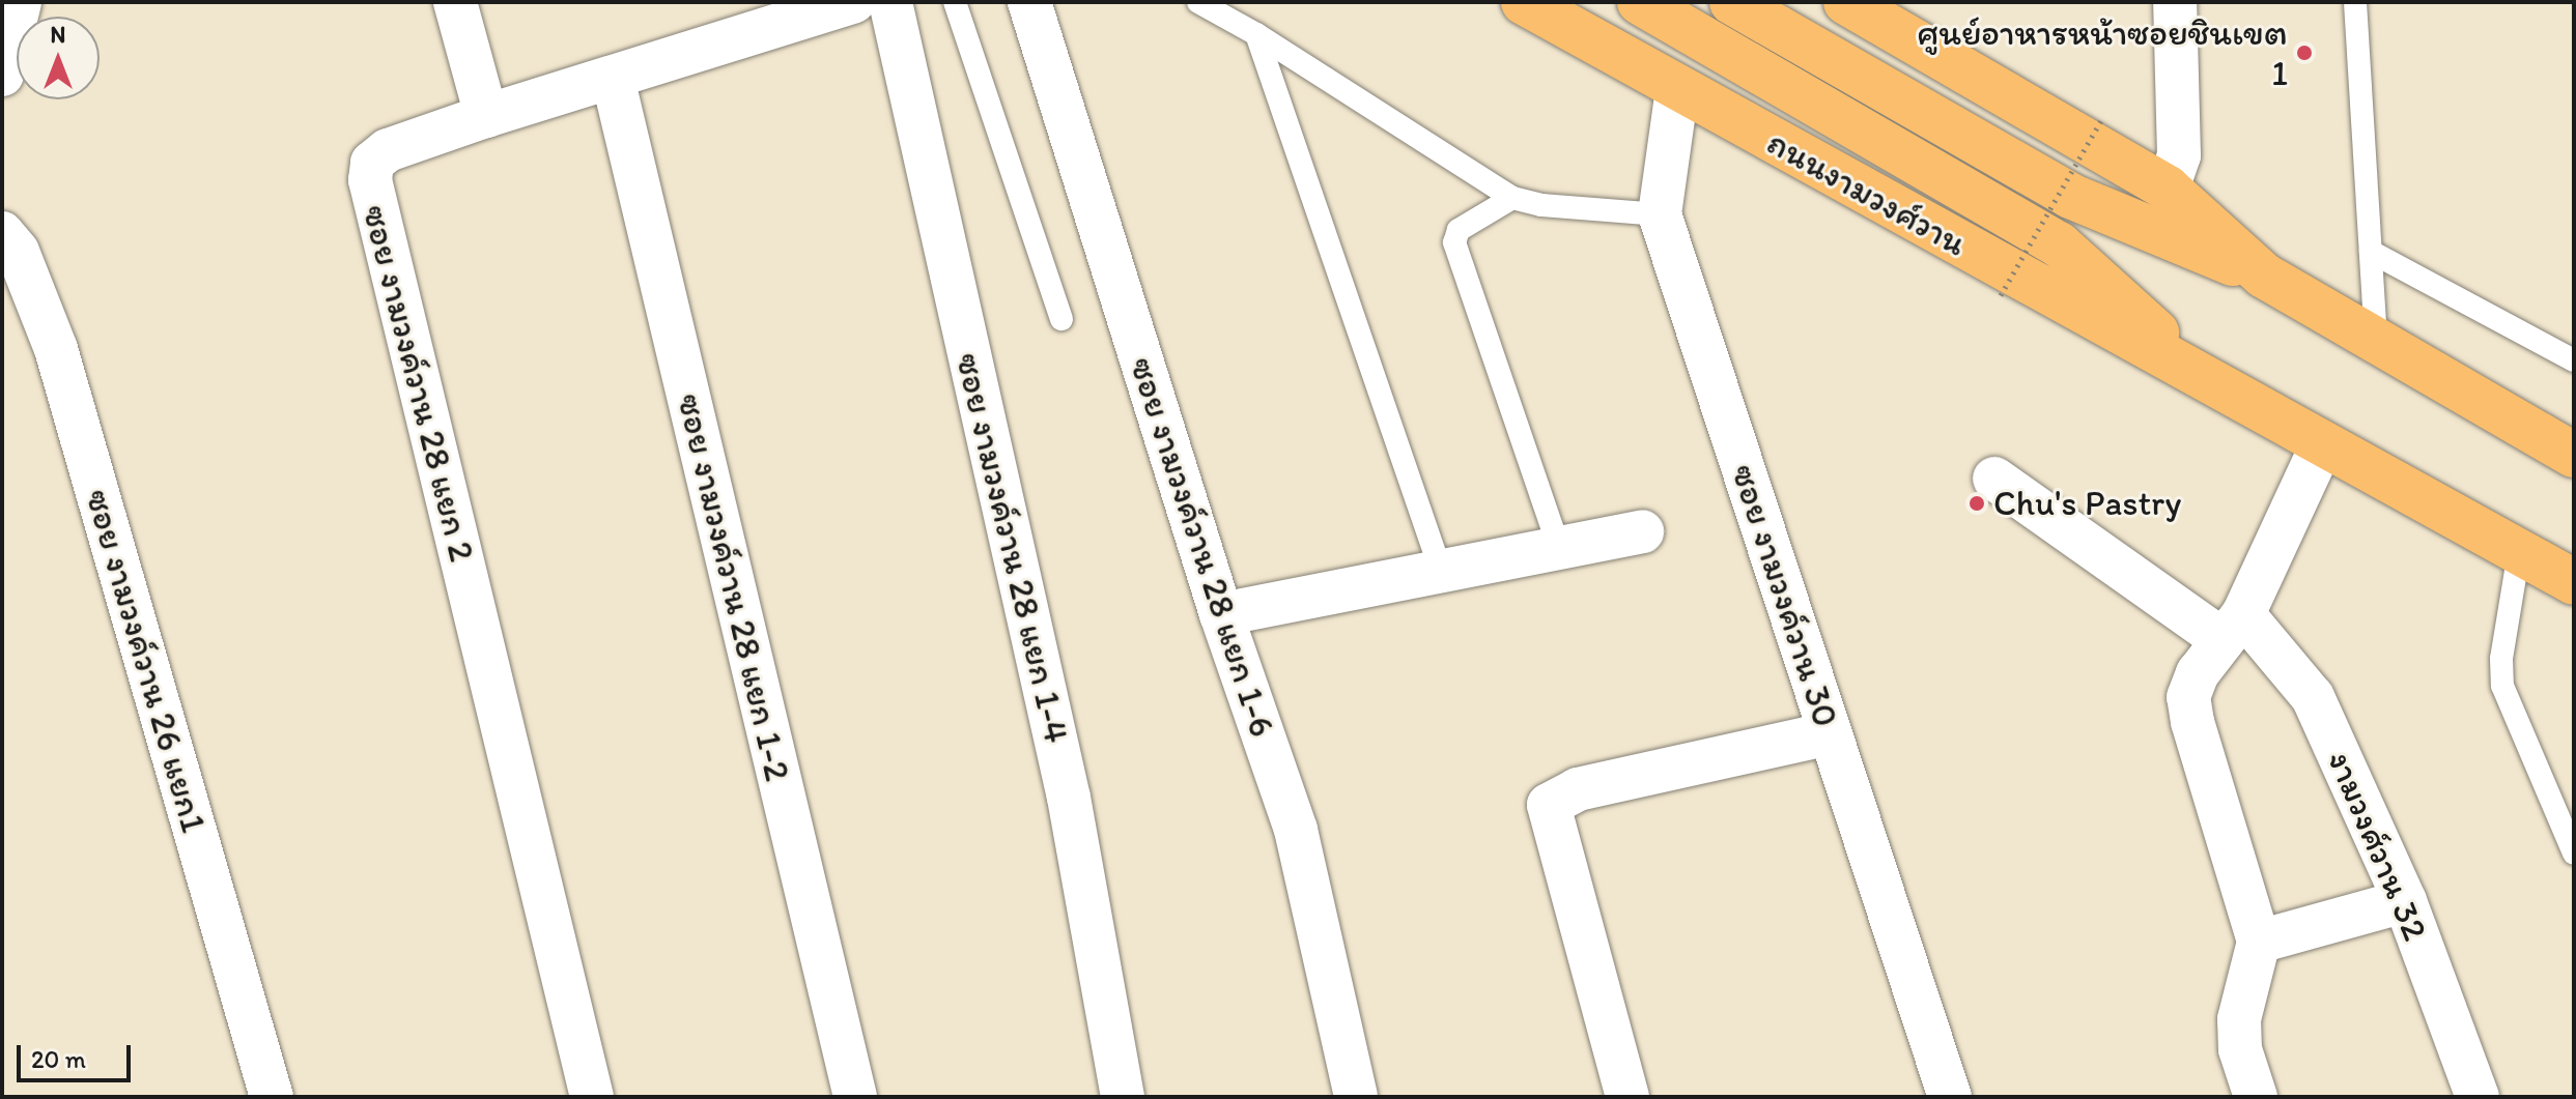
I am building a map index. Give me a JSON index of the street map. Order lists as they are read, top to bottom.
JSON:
{
  "streets": {
    "main road": ["ถนนงามวงศ์วาน"],
    "street": [
      "ซอย งามวงค์วาน 28 แยก 2",
      "ซอย งามวงค์วาน 28 แยก 1-6",
      "ซอย งามวงค์วาน 28 แยก 1-4",
      "ซอย งามวงค์วาน 28 แยก 1-2",
      "ซอย งามวงค์วาน 30",
      "ซอย งามวงค์วาน 26 แยก1",
      "งามวงศ์วาน 32"
    ]
  },
  "crossings": [
    ["ถนนงามวงศ์วาน", "ซอย งามวงค์วาน 30"],
    ["ซอย งามวงค์วาน 28 แยก 2", "ซอย งามวงค์วาน 28 แยก 1-2"]
  ],
  "places": ["ศูนย์อาหารหน้าซอยชินเขต 1", "Chu's Pastry"],
  "scale_bar": "20 m",
  "north": "top"
}
